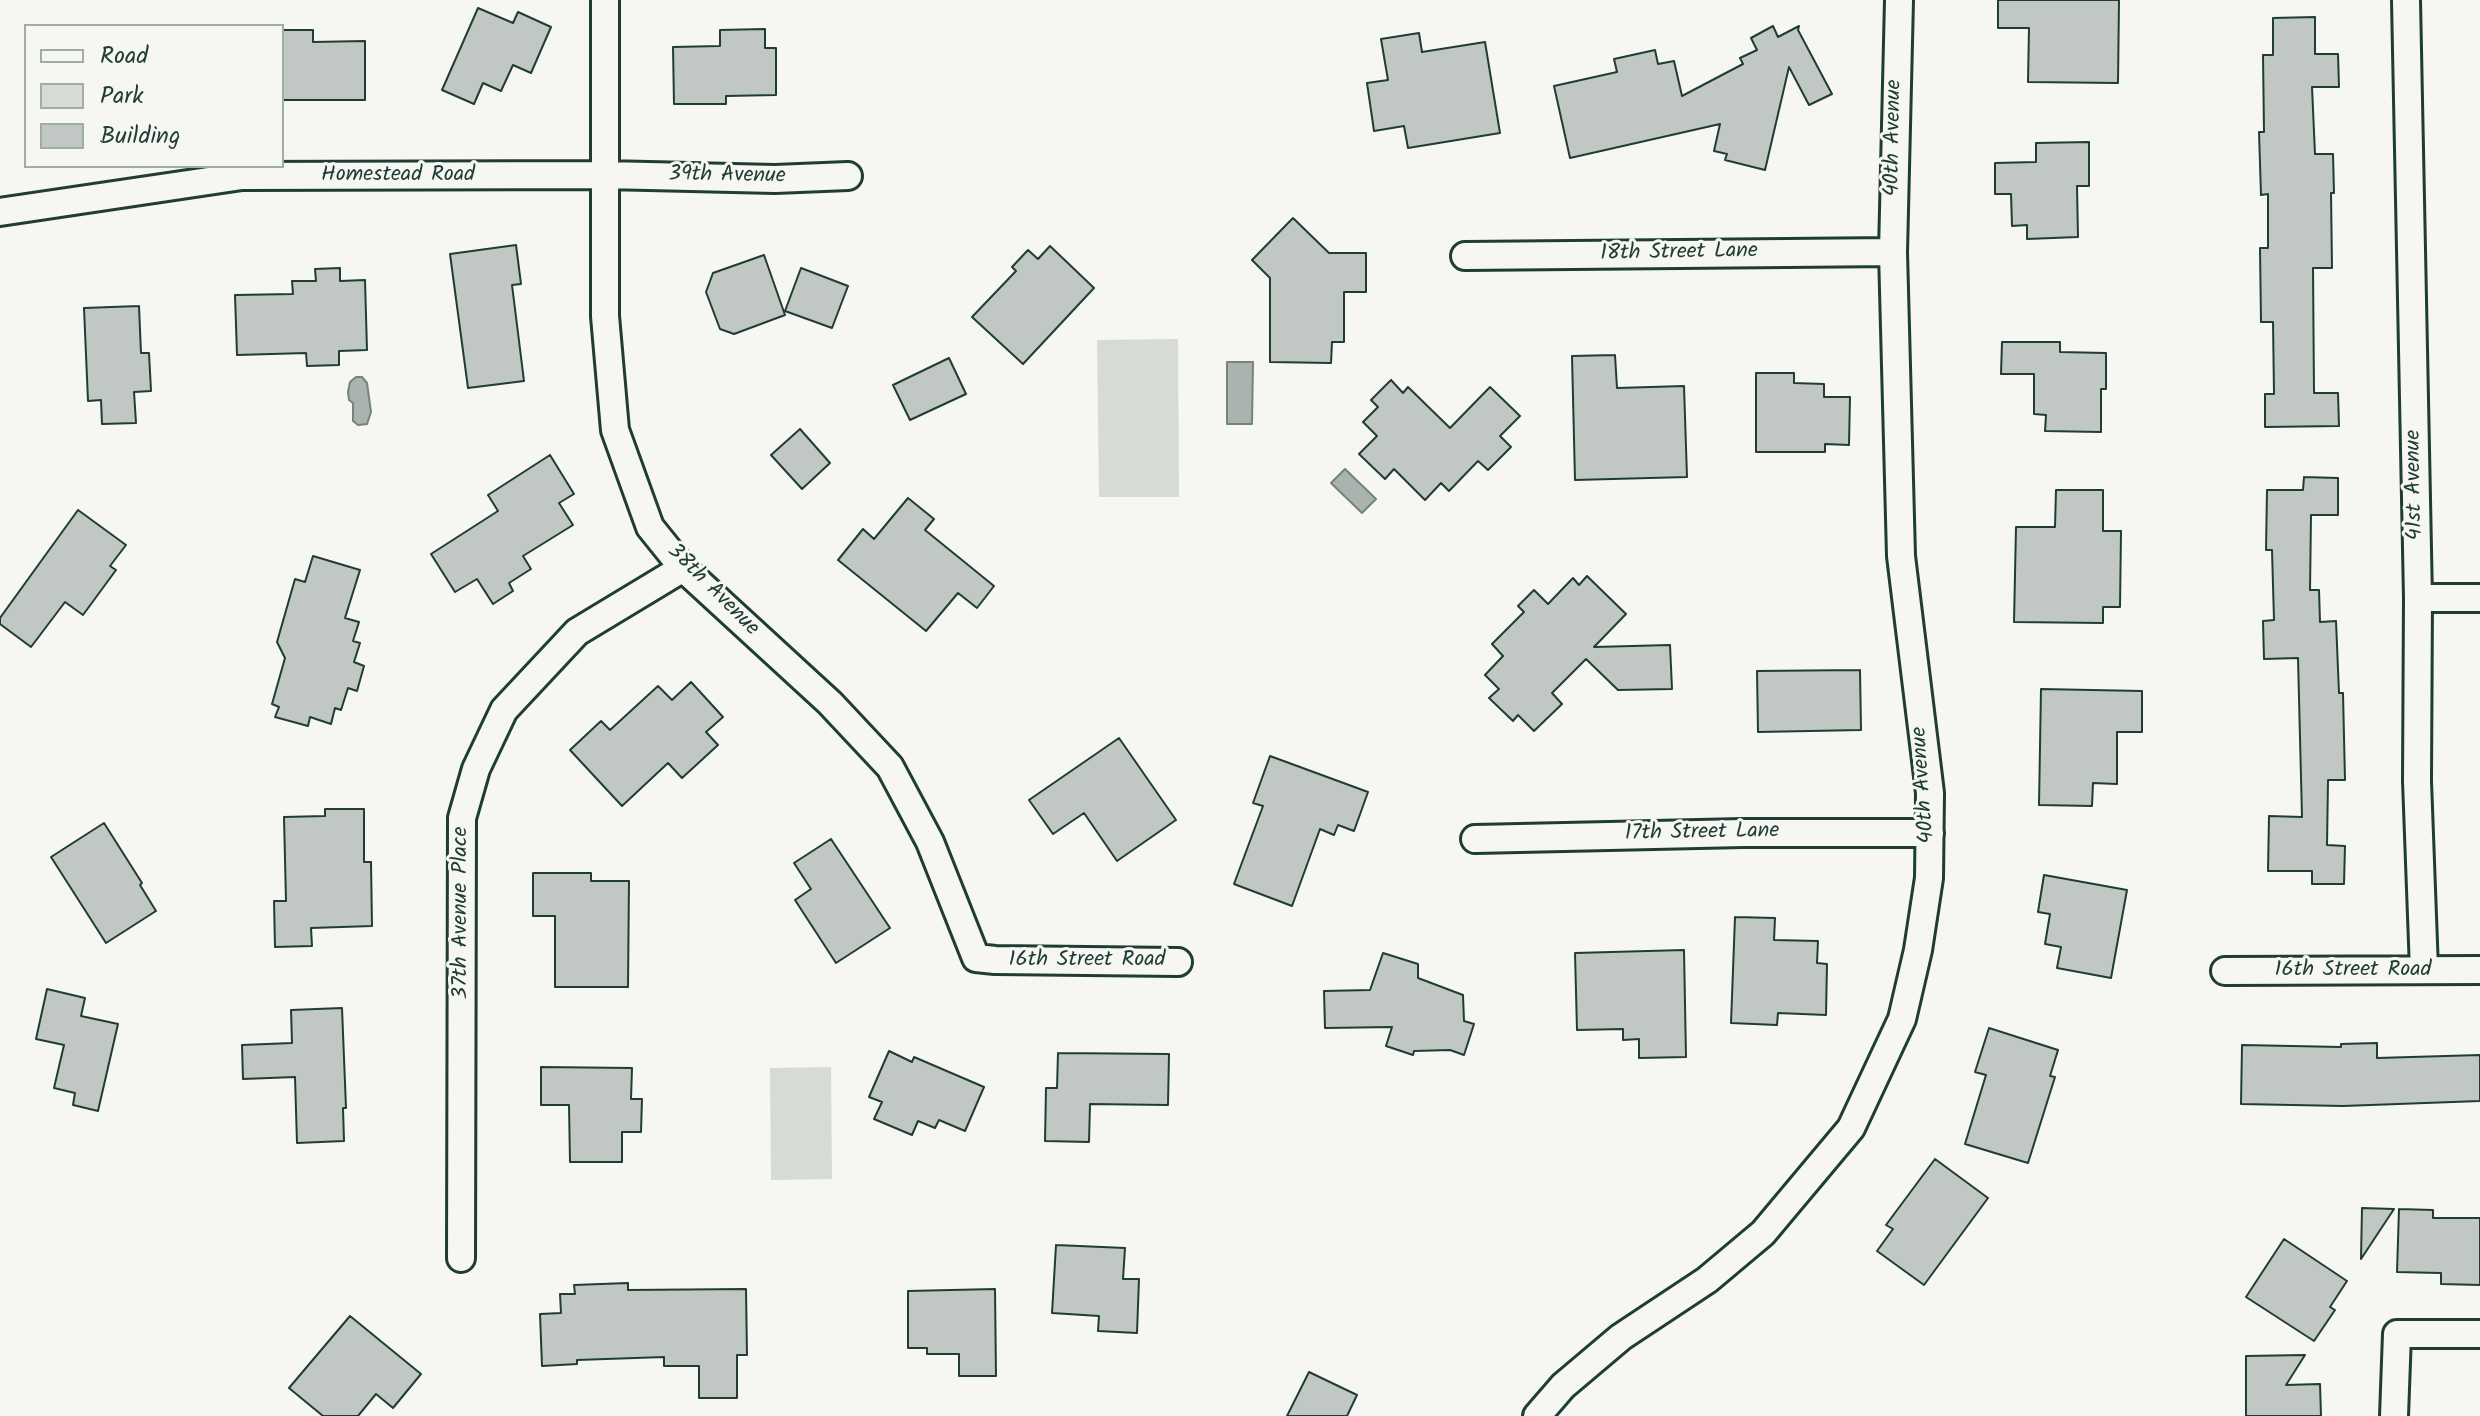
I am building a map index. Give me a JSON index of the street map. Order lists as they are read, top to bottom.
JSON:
{
  "streets": {
    "street": [
      "40th Avenue",
      "Homestead Road",
      "39th Avenue",
      "18th Street Lane",
      "41st Avenue",
      "38th Avenue",
      "17th Street Lane",
      "37th Avenue Place",
      "16th Street Road"
    ]
  },
  "crossings": [
    ["40th Avenue", "18th Street Lane"],
    ["40th Avenue", "17th Street Lane"],
    ["Homestead Road", "39th Avenue"],
    ["Homestead Road", "38th Avenue"],
    ["39th Avenue", "38th Avenue"],
    ["41st Avenue", "16th Street Road"],
    ["38th Avenue", "37th Avenue Place"],
    ["38th Avenue", "16th Street Road"]
  ],
  "legend": ["Road", "Park", "Building"]
}
